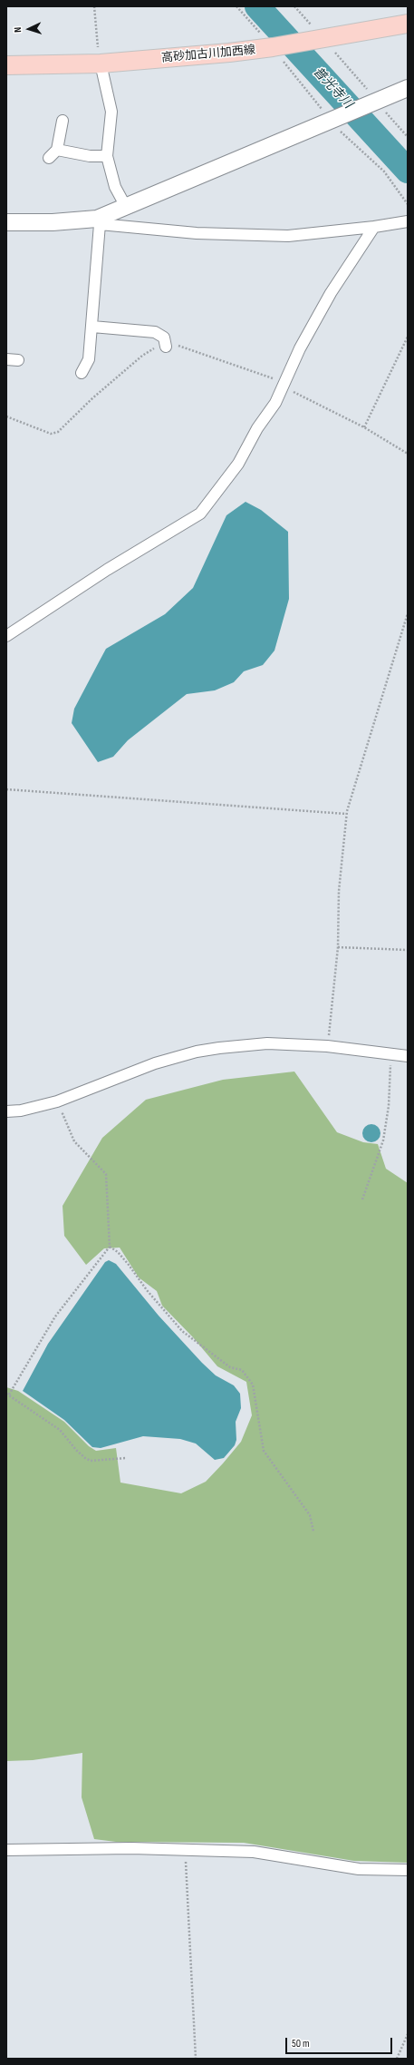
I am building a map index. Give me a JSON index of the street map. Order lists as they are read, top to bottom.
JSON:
{
  "streets": {
    "main road": ["高砂加古川加西線"]
  },
  "water": ["普光寺川"],
  "scale_bar": "50 m",
  "north": "left"
}
